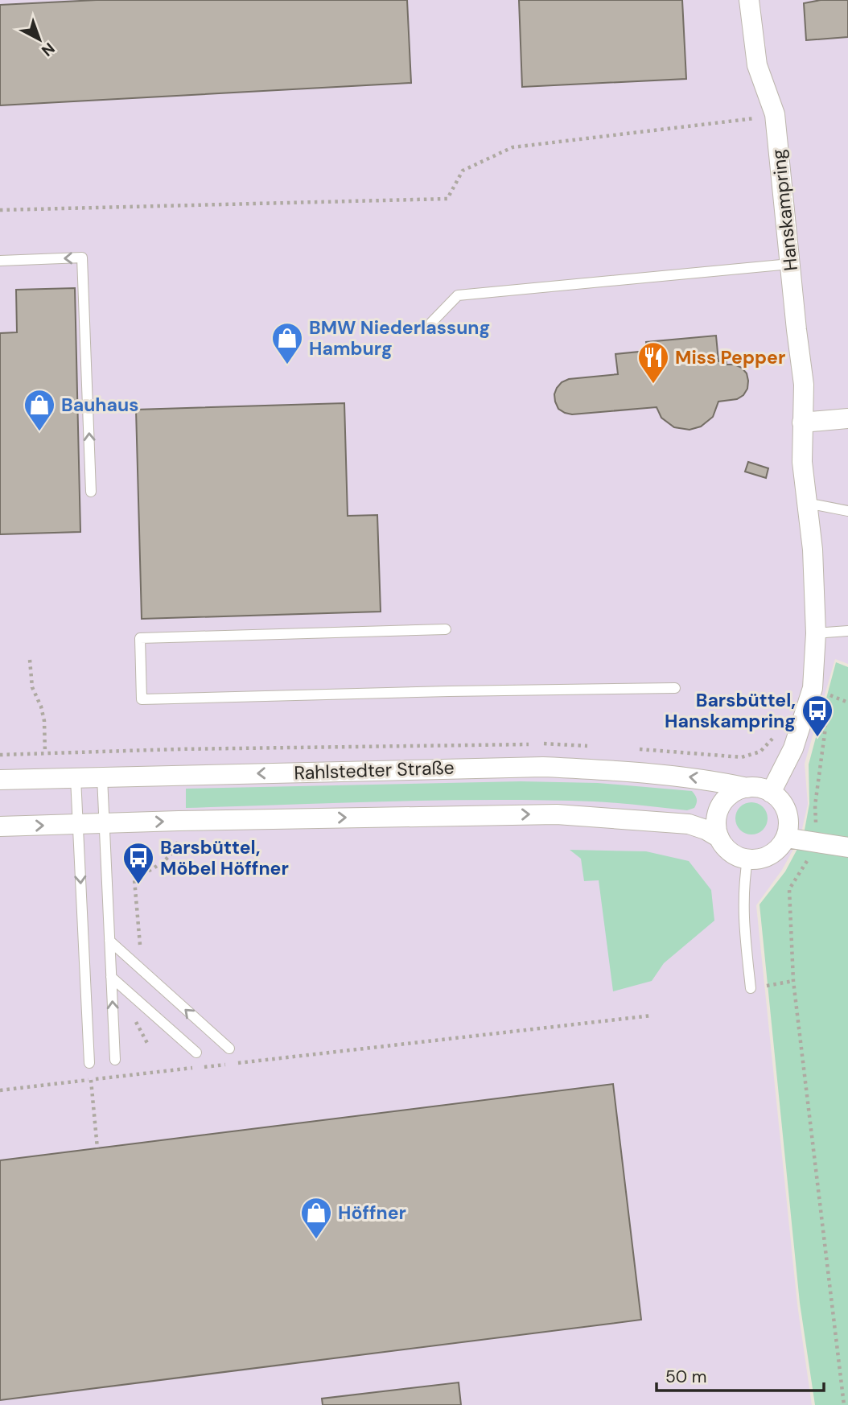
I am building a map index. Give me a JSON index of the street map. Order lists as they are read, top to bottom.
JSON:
{
  "streets": {
    "street": ["Hanskampring", "Rahlstedter Straße"]
  },
  "crossings": [
    ["Hanskampring", "Rahlstedter Straße"]
  ],
  "places": {
    "shop": ["BMW Niederlassung Hamburg", "Bauhaus", "Höffner"],
    "restaurant": ["Miss Pepper"],
    "bus stop": ["Barsbüttel, Hanskampring", "Barsbüttel, Möbel Höffner"]
  },
  "scale_bar": "50 m",
  "north": "bottom right"
}
